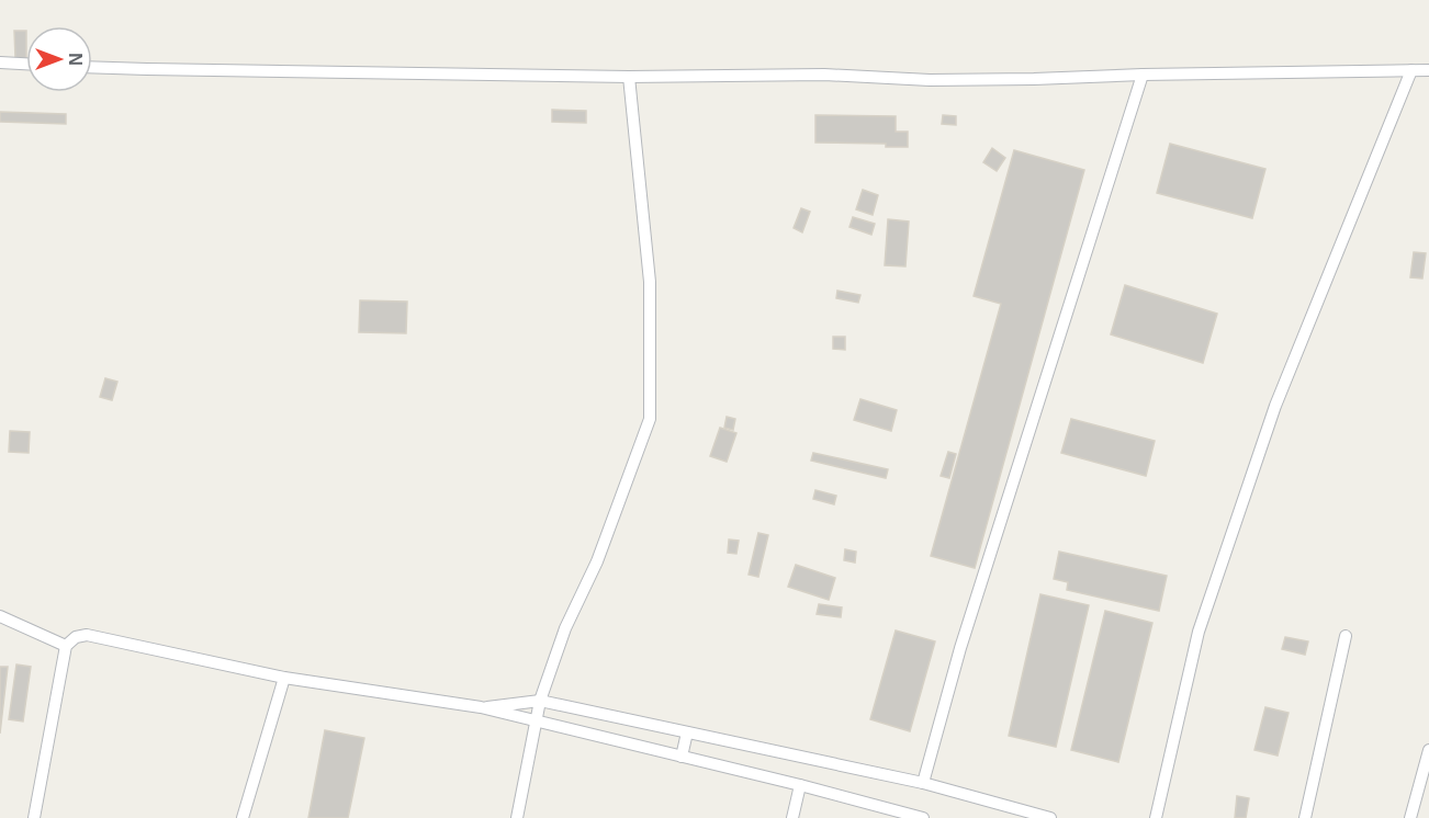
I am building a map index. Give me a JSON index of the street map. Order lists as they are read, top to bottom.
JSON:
{
  "north": "right"
}
